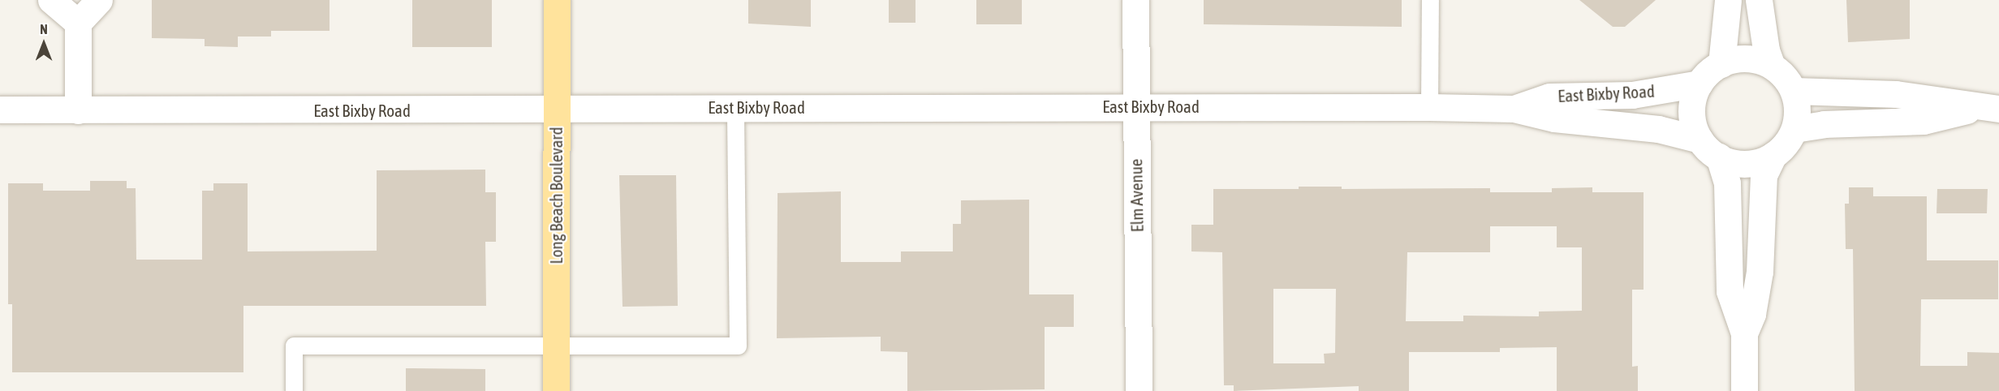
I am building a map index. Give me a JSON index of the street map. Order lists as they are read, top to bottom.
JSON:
{
  "streets": {
    "main road": ["Long Beach Boulevard"],
    "street": ["East Bixby Road", "Elm Avenue"]
  },
  "crossings": [
    ["East Bixby Road", "Long Beach Boulevard"],
    ["East Bixby Road", "Elm Avenue"]
  ],
  "north": "top"
}
